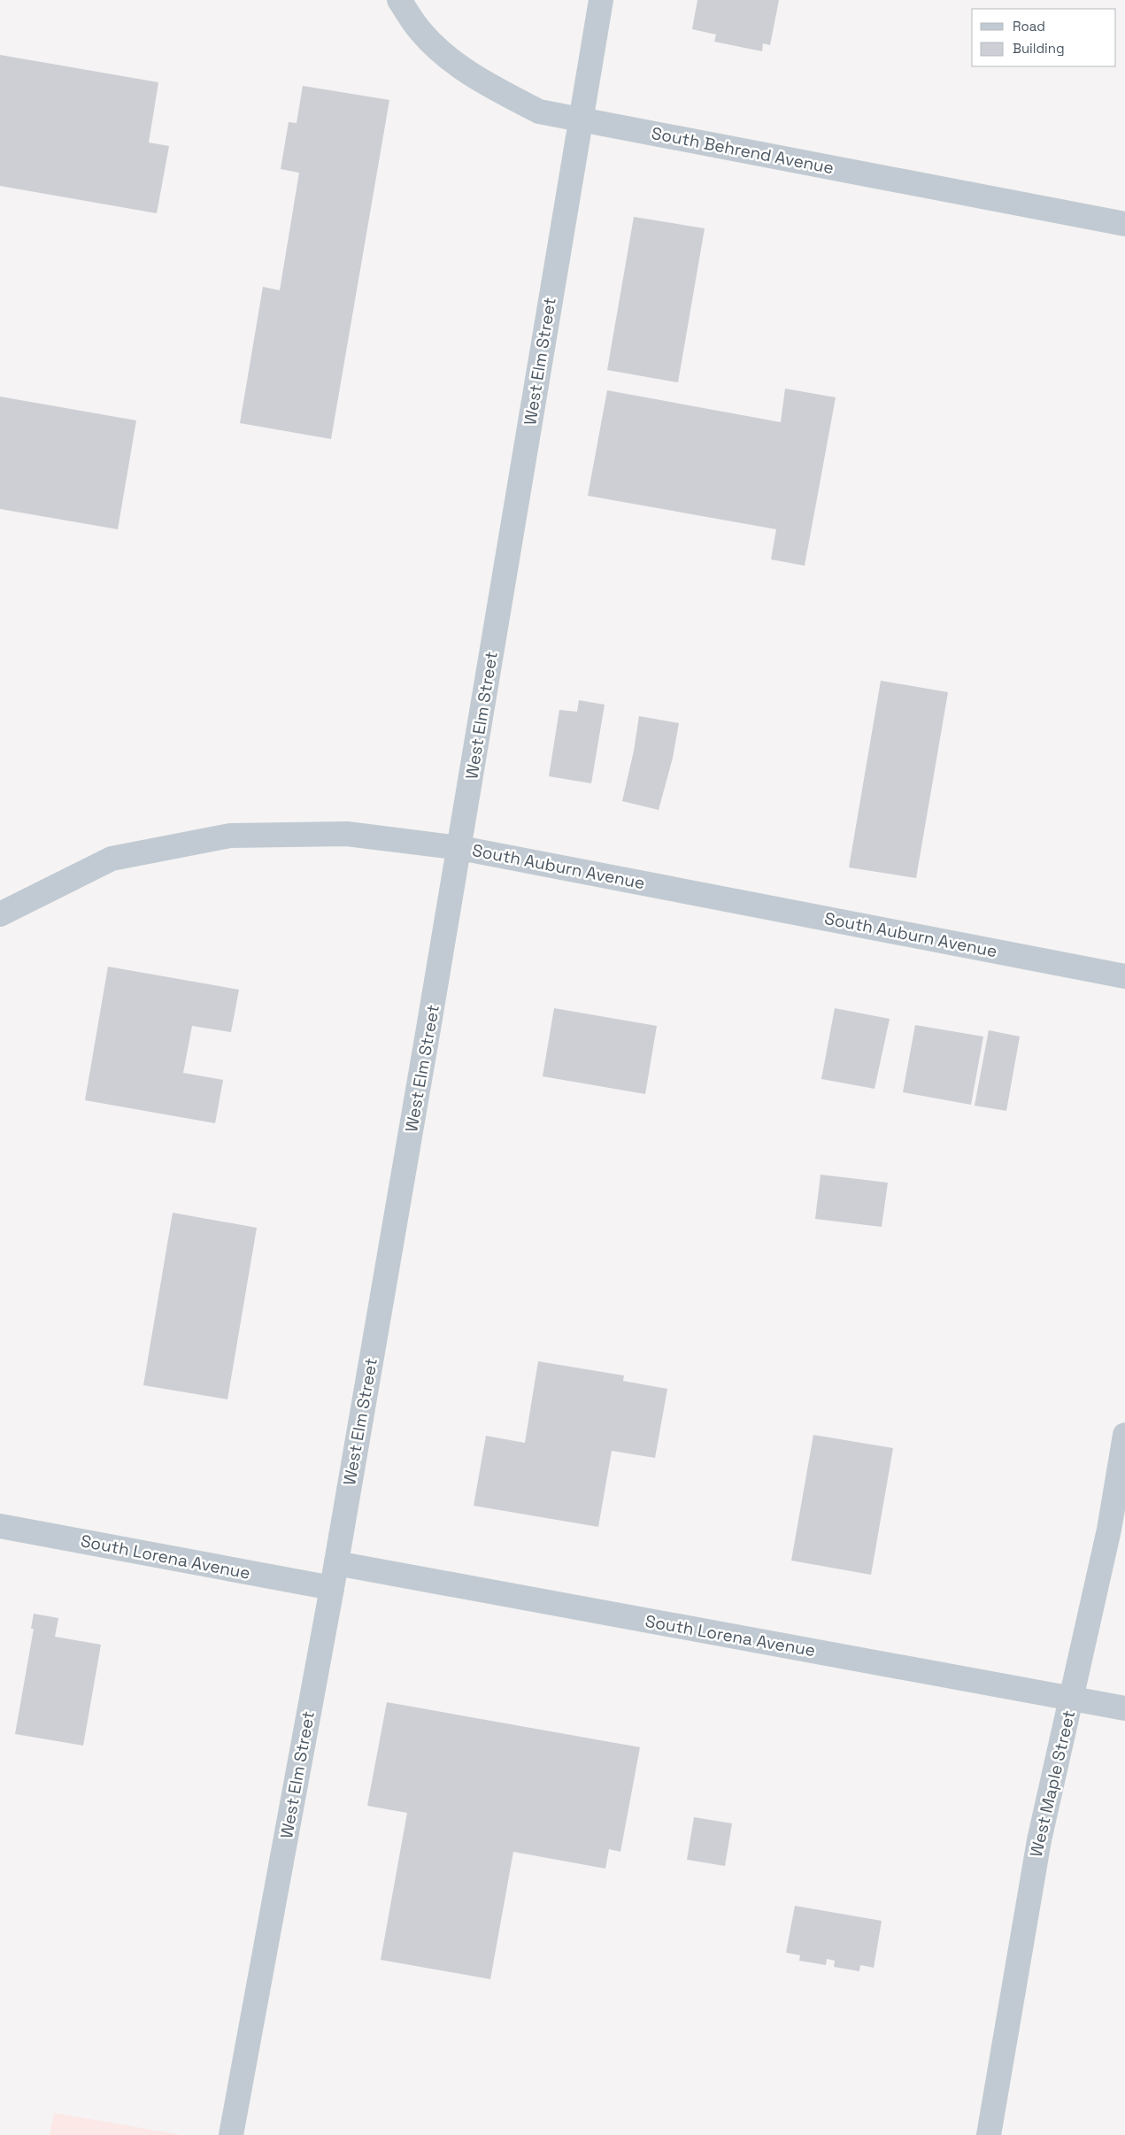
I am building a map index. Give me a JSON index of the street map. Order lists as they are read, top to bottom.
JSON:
{
  "streets": {
    "street": [
      "South Behrend Avenue",
      "West Elm Street",
      "South Auburn Avenue",
      "South Lorena Avenue",
      "West Maple Street"
    ]
  },
  "crossings": [
    ["South Behrend Avenue", "West Elm Street"],
    ["West Elm Street", "South Auburn Avenue"],
    ["West Elm Street", "South Lorena Avenue"],
    ["South Lorena Avenue", "West Maple Street"]
  ],
  "legend": ["Road", "Building"]
}
